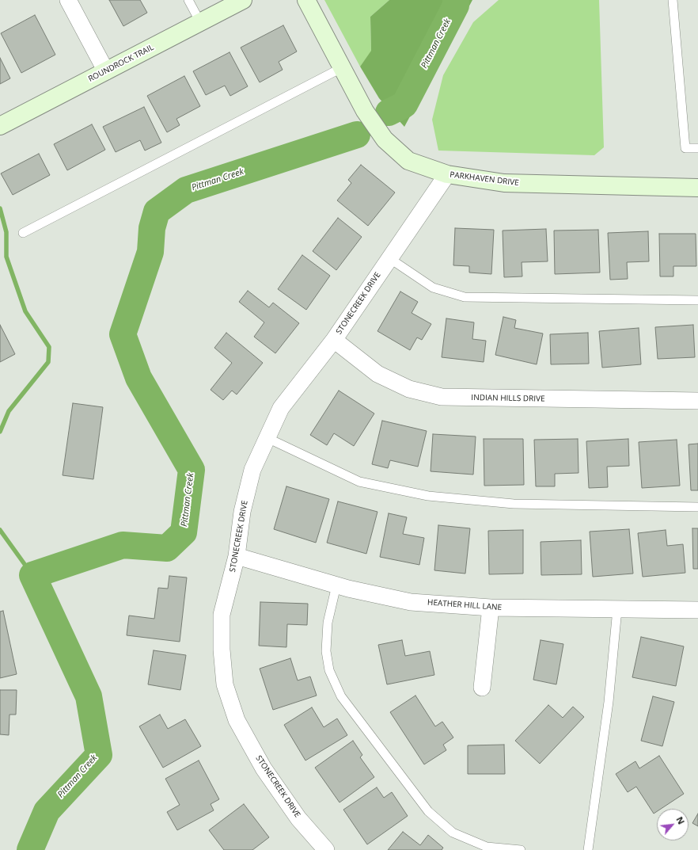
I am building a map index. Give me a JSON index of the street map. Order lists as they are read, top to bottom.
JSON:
{
  "streets": {
    "street": [
      "ROUNDROCK TRAIL",
      "PARKHAVEN DRIVE",
      "STONECREEK DRIVE",
      "INDIAN HILLS DRIVE",
      "HEATHER HILL LANE"
    ]
  },
  "crossings": [
    ["PARKHAVEN DRIVE", "STONECREEK DRIVE"],
    ["STONECREEK DRIVE", "INDIAN HILLS DRIVE"],
    ["STONECREEK DRIVE", "HEATHER HILL LANE"]
  ],
  "water": ["Pittman Creek"],
  "north": "top right"
}
